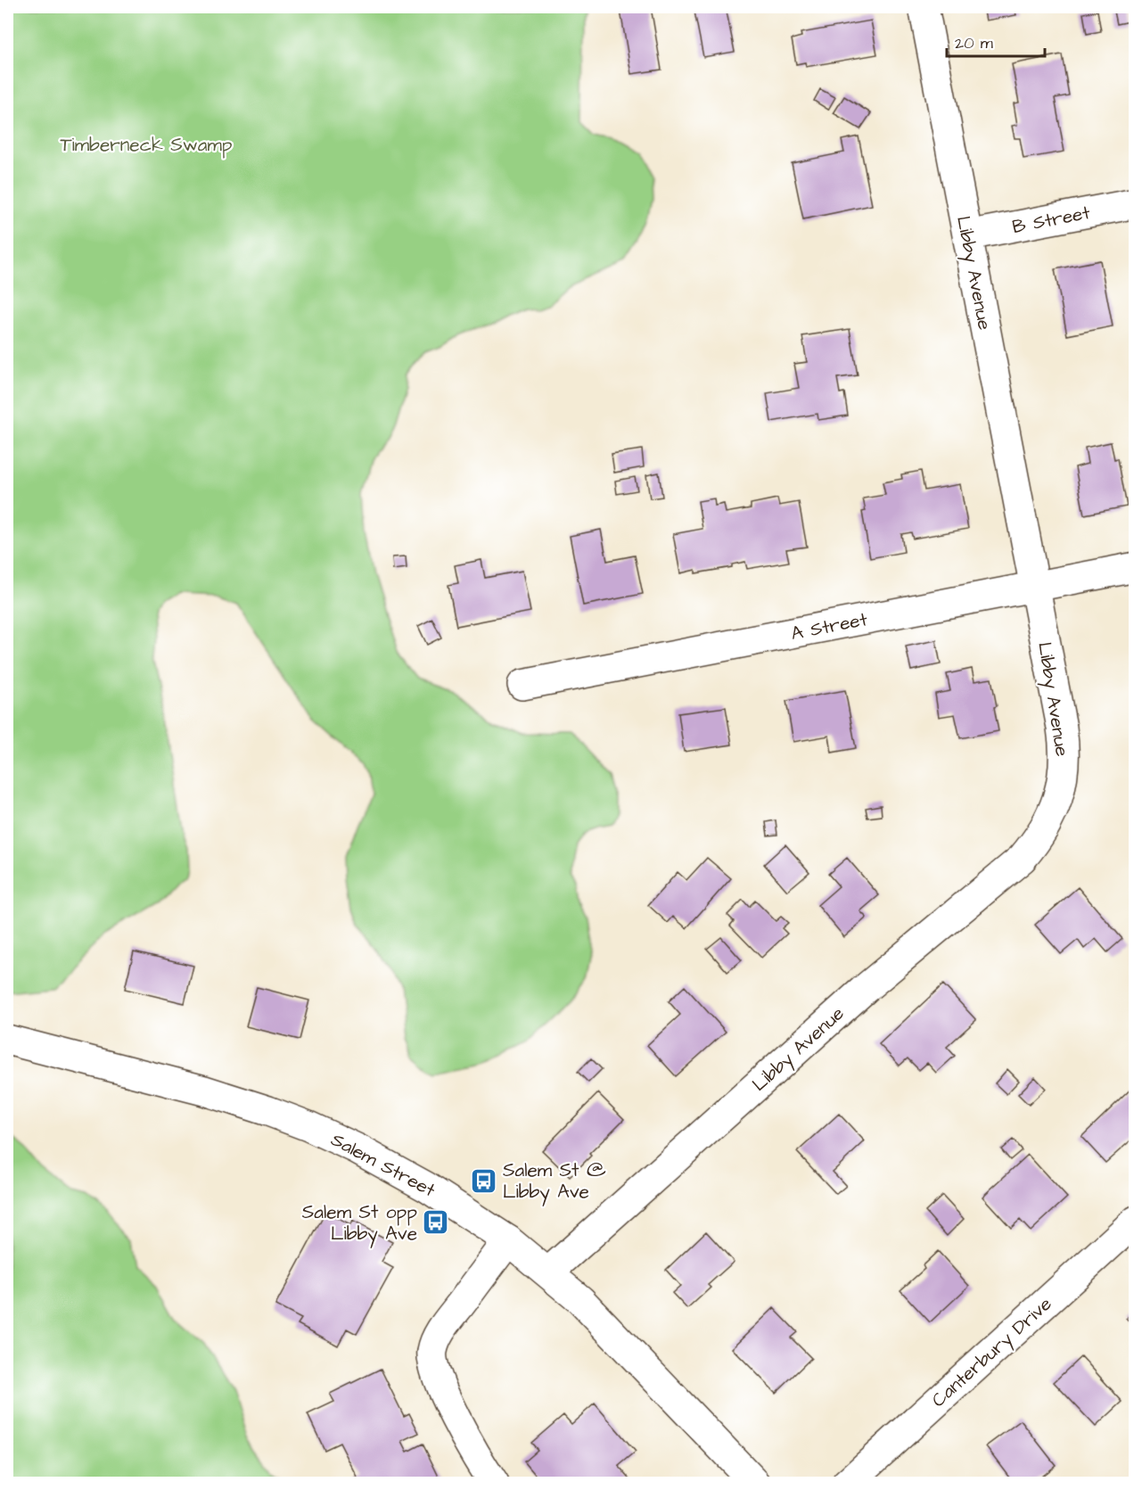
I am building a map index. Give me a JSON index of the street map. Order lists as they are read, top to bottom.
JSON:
{
  "streets": {
    "street": [
      "B Street",
      "Libby Avenue",
      "A Street",
      "Salem Street",
      "Canterbury Drive"
    ]
  },
  "crossings": [
    ["B Street", "Libby Avenue"],
    ["Libby Avenue", "A Street"],
    ["Libby Avenue", "Salem Street"]
  ],
  "parks": ["Timberneck Swamp"],
  "places": {
    "bus stop": ["Salem St @ Libby Ave", "Salem St opp Libby Ave"]
  },
  "scale_bar": "20 m"
}
